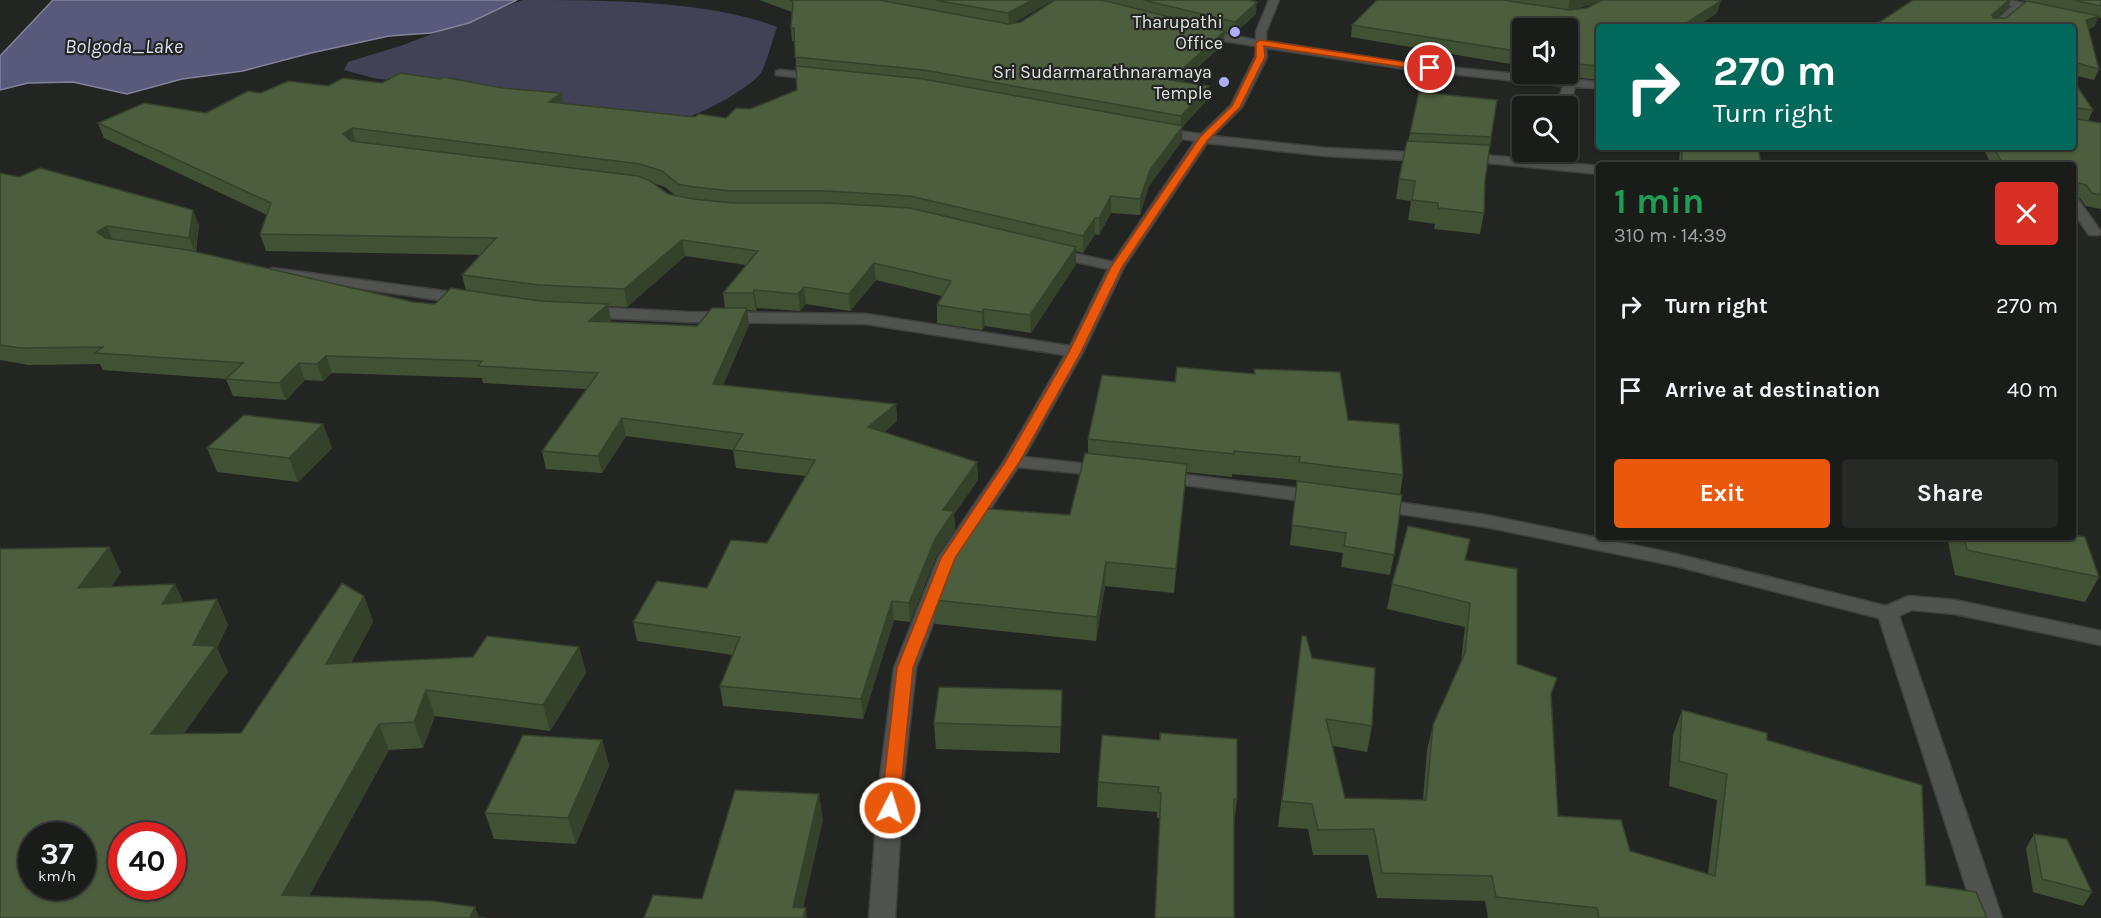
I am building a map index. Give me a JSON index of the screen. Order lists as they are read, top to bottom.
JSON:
{
  "water": ["Bolgoda_Lake"],
  "places": ["Tharupathi Office", "Sri Sudarmarathnaramaya Temple"],
  "page": {
    "turn": ["270 m", "Turn right"],
    "heading": ["1 min", "310 m · 14:39"],
    "list": [
      {
        "name": "Turn right",
        "value": "270 m"
      },
      {
        "name": "Arrive at destination",
        "value": "40 m"
      }
    ],
    "buttons": ["Exit", "Share"],
    "speed": "37 km/h",
    "limit": "40"
  }
}
